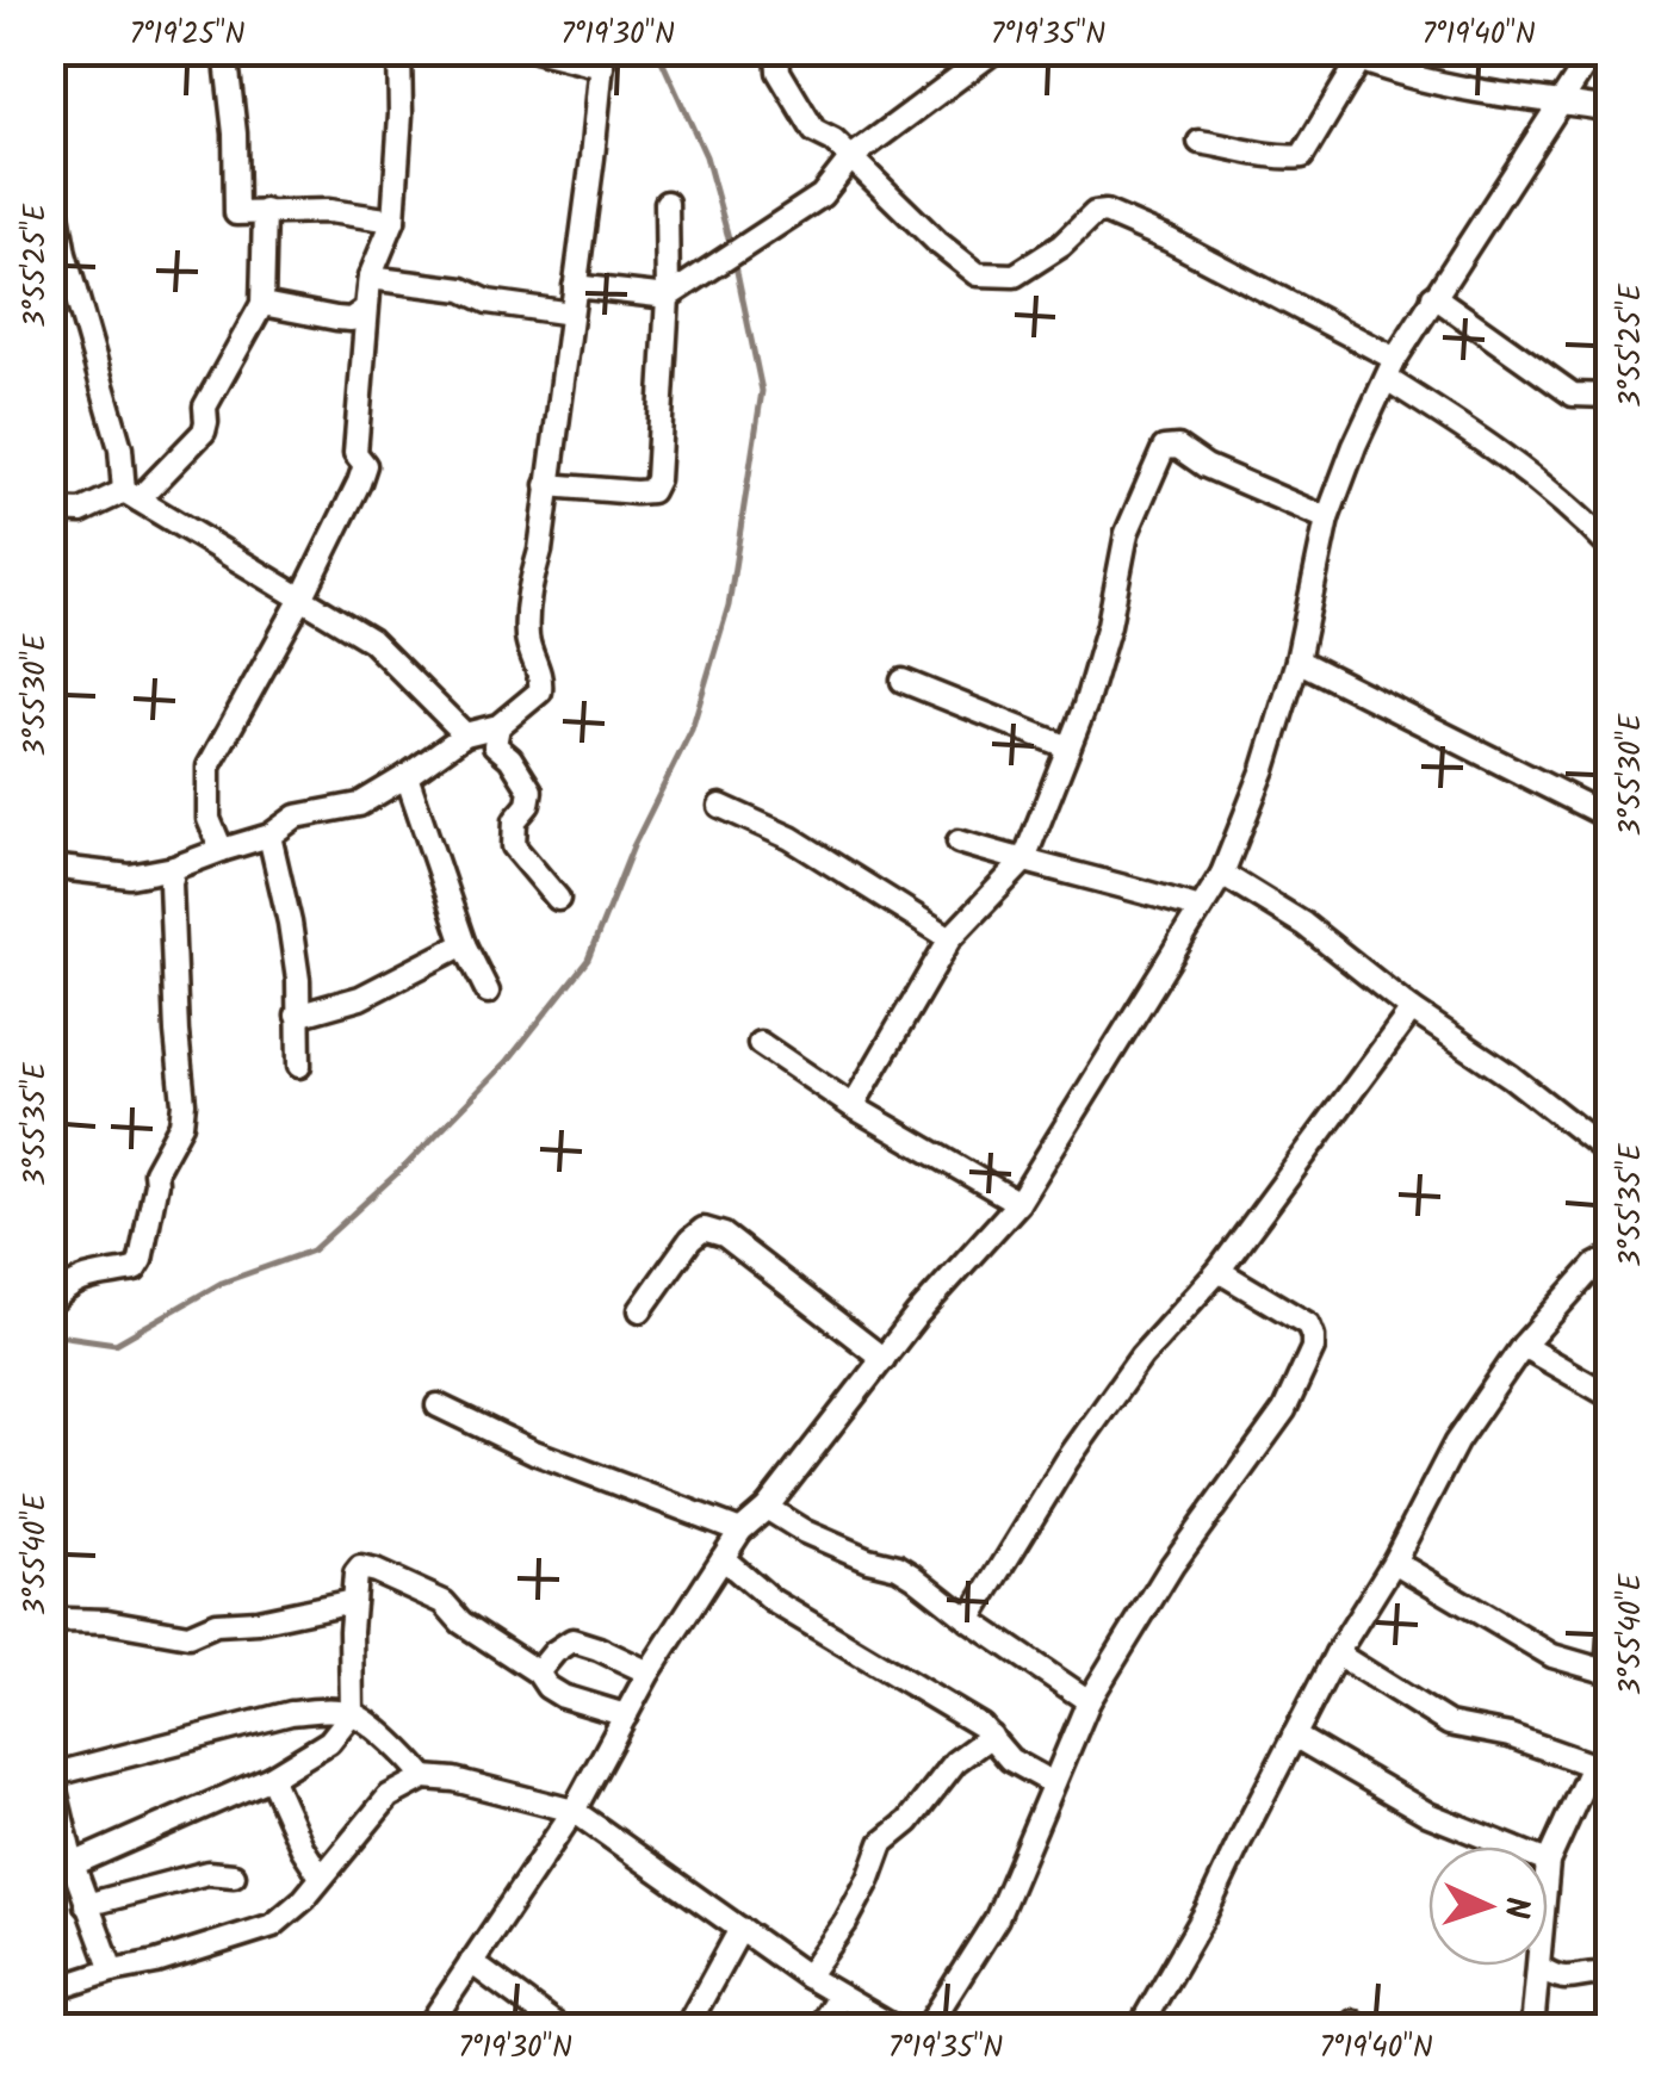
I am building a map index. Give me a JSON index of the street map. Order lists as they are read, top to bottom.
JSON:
{
  "north": "right",
  "coordinates": [
    "7°19'25\"N",
    "7°19'30\"N",
    "7°19'35\"N",
    "7°19'40\"N",
    "3°55'25\"E",
    "3°55'30\"E",
    "3°55'35\"E",
    "3°55'40\"E"
  ]
}
